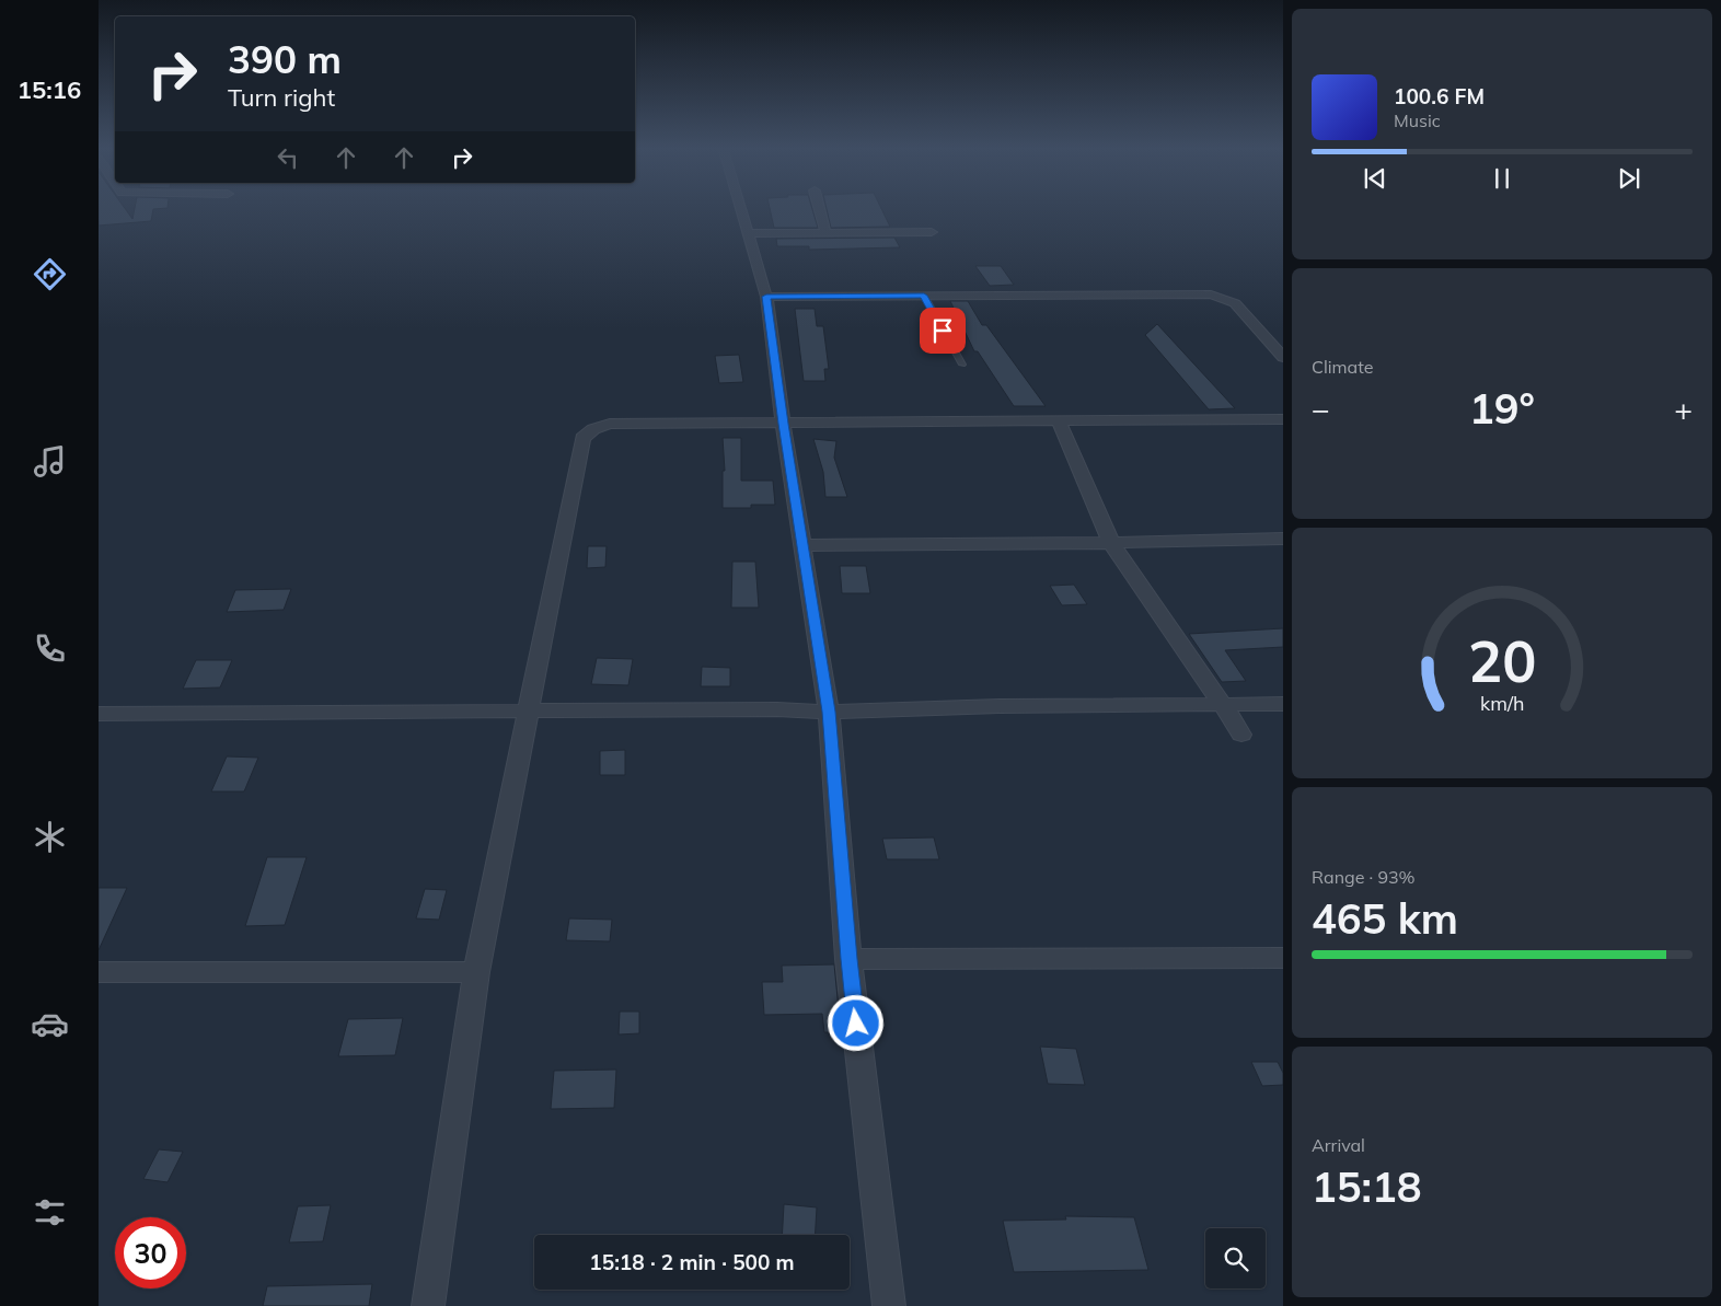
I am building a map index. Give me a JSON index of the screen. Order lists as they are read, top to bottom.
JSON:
{
  "page": {
    "tabs": "15:16",
    "turn": ["390 m", "Turn right"],
    "song": ["100.6 FM", "Music"],
    "tile": [
      "Climate",
      ["Range · 93%", "465 km"],
      ["Arrival", "15:18"]
    ],
    "heat": ["−", "19°", "+"],
    "limit": "30",
    "trip": "15:18 · 2 min · 500 m",
    "gauge": ["20", "km/h"]
  }
}
